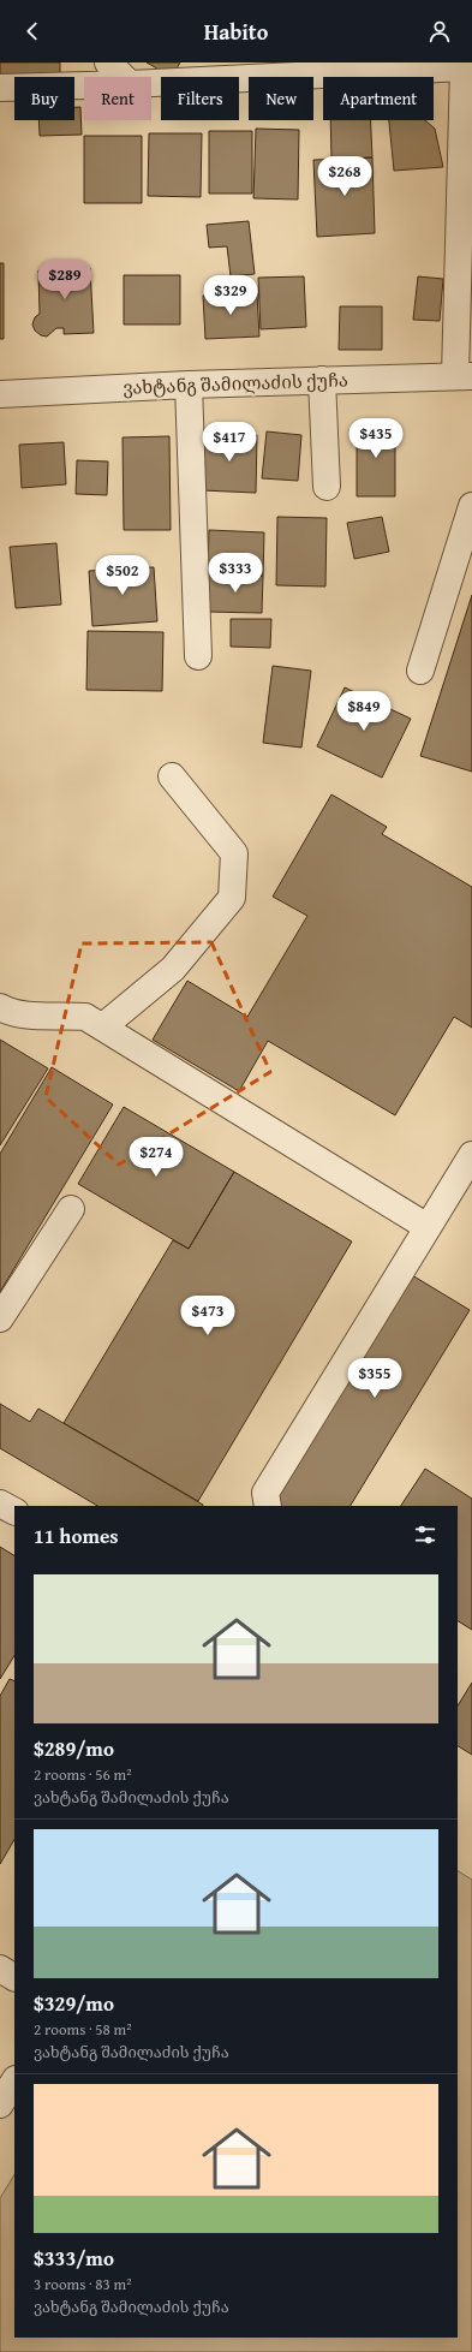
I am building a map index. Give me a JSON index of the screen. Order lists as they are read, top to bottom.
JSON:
{
  "streets": {
    "street": ["ვახტანგ შამილაძის ქუჩა"]
  },
  "page": {
    "header": "Habito",
    "chip": [
      "Buy",
      "Rent",
      "Filters",
      "New",
      "Apartment"
    ],
    "price": [
      "$268",
      "$289",
      "$329",
      "$435",
      "$417",
      "$333",
      "$502",
      "$849",
      "$274",
      "$473",
      "$355"
    ],
    "heading": "11 homes",
    "list": [
      {
        "name": "$289/mo",
        "note": "2 rooms · 56 m² · ვახტანგ შამილაძის ქუჩა"
      },
      {
        "name": "$329/mo",
        "note": "2 rooms · 58 m² · ვახტანგ შამილაძის ქუჩა"
      },
      {
        "name": "$333/mo",
        "note": "3 rooms · 83 m² · ვახტანგ შამილაძის ქუჩა"
      }
    ]
  }
}
